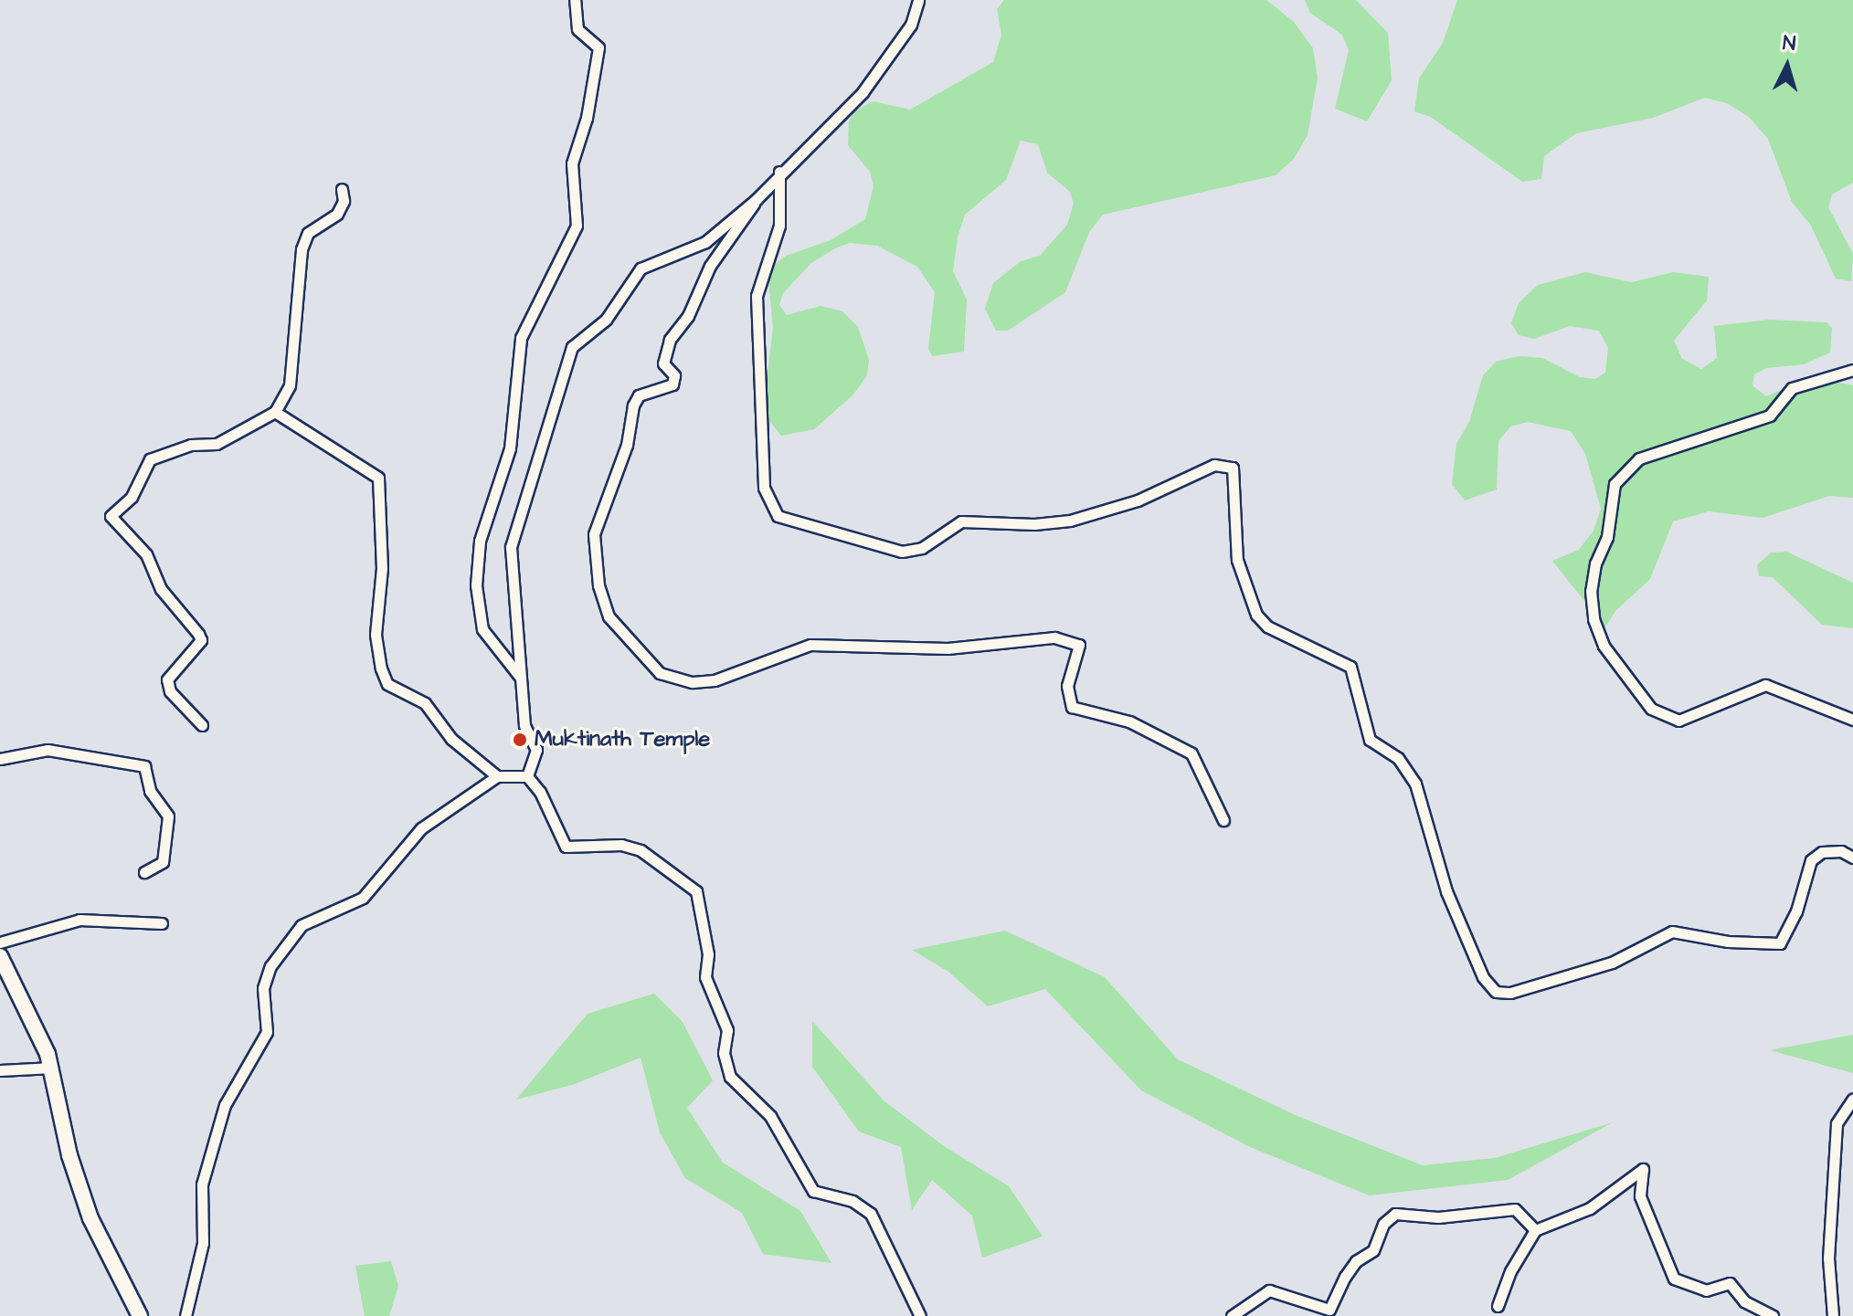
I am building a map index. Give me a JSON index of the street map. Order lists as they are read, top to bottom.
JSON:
{
  "places": ["Muktinath Temple"],
  "north": "top"
}
